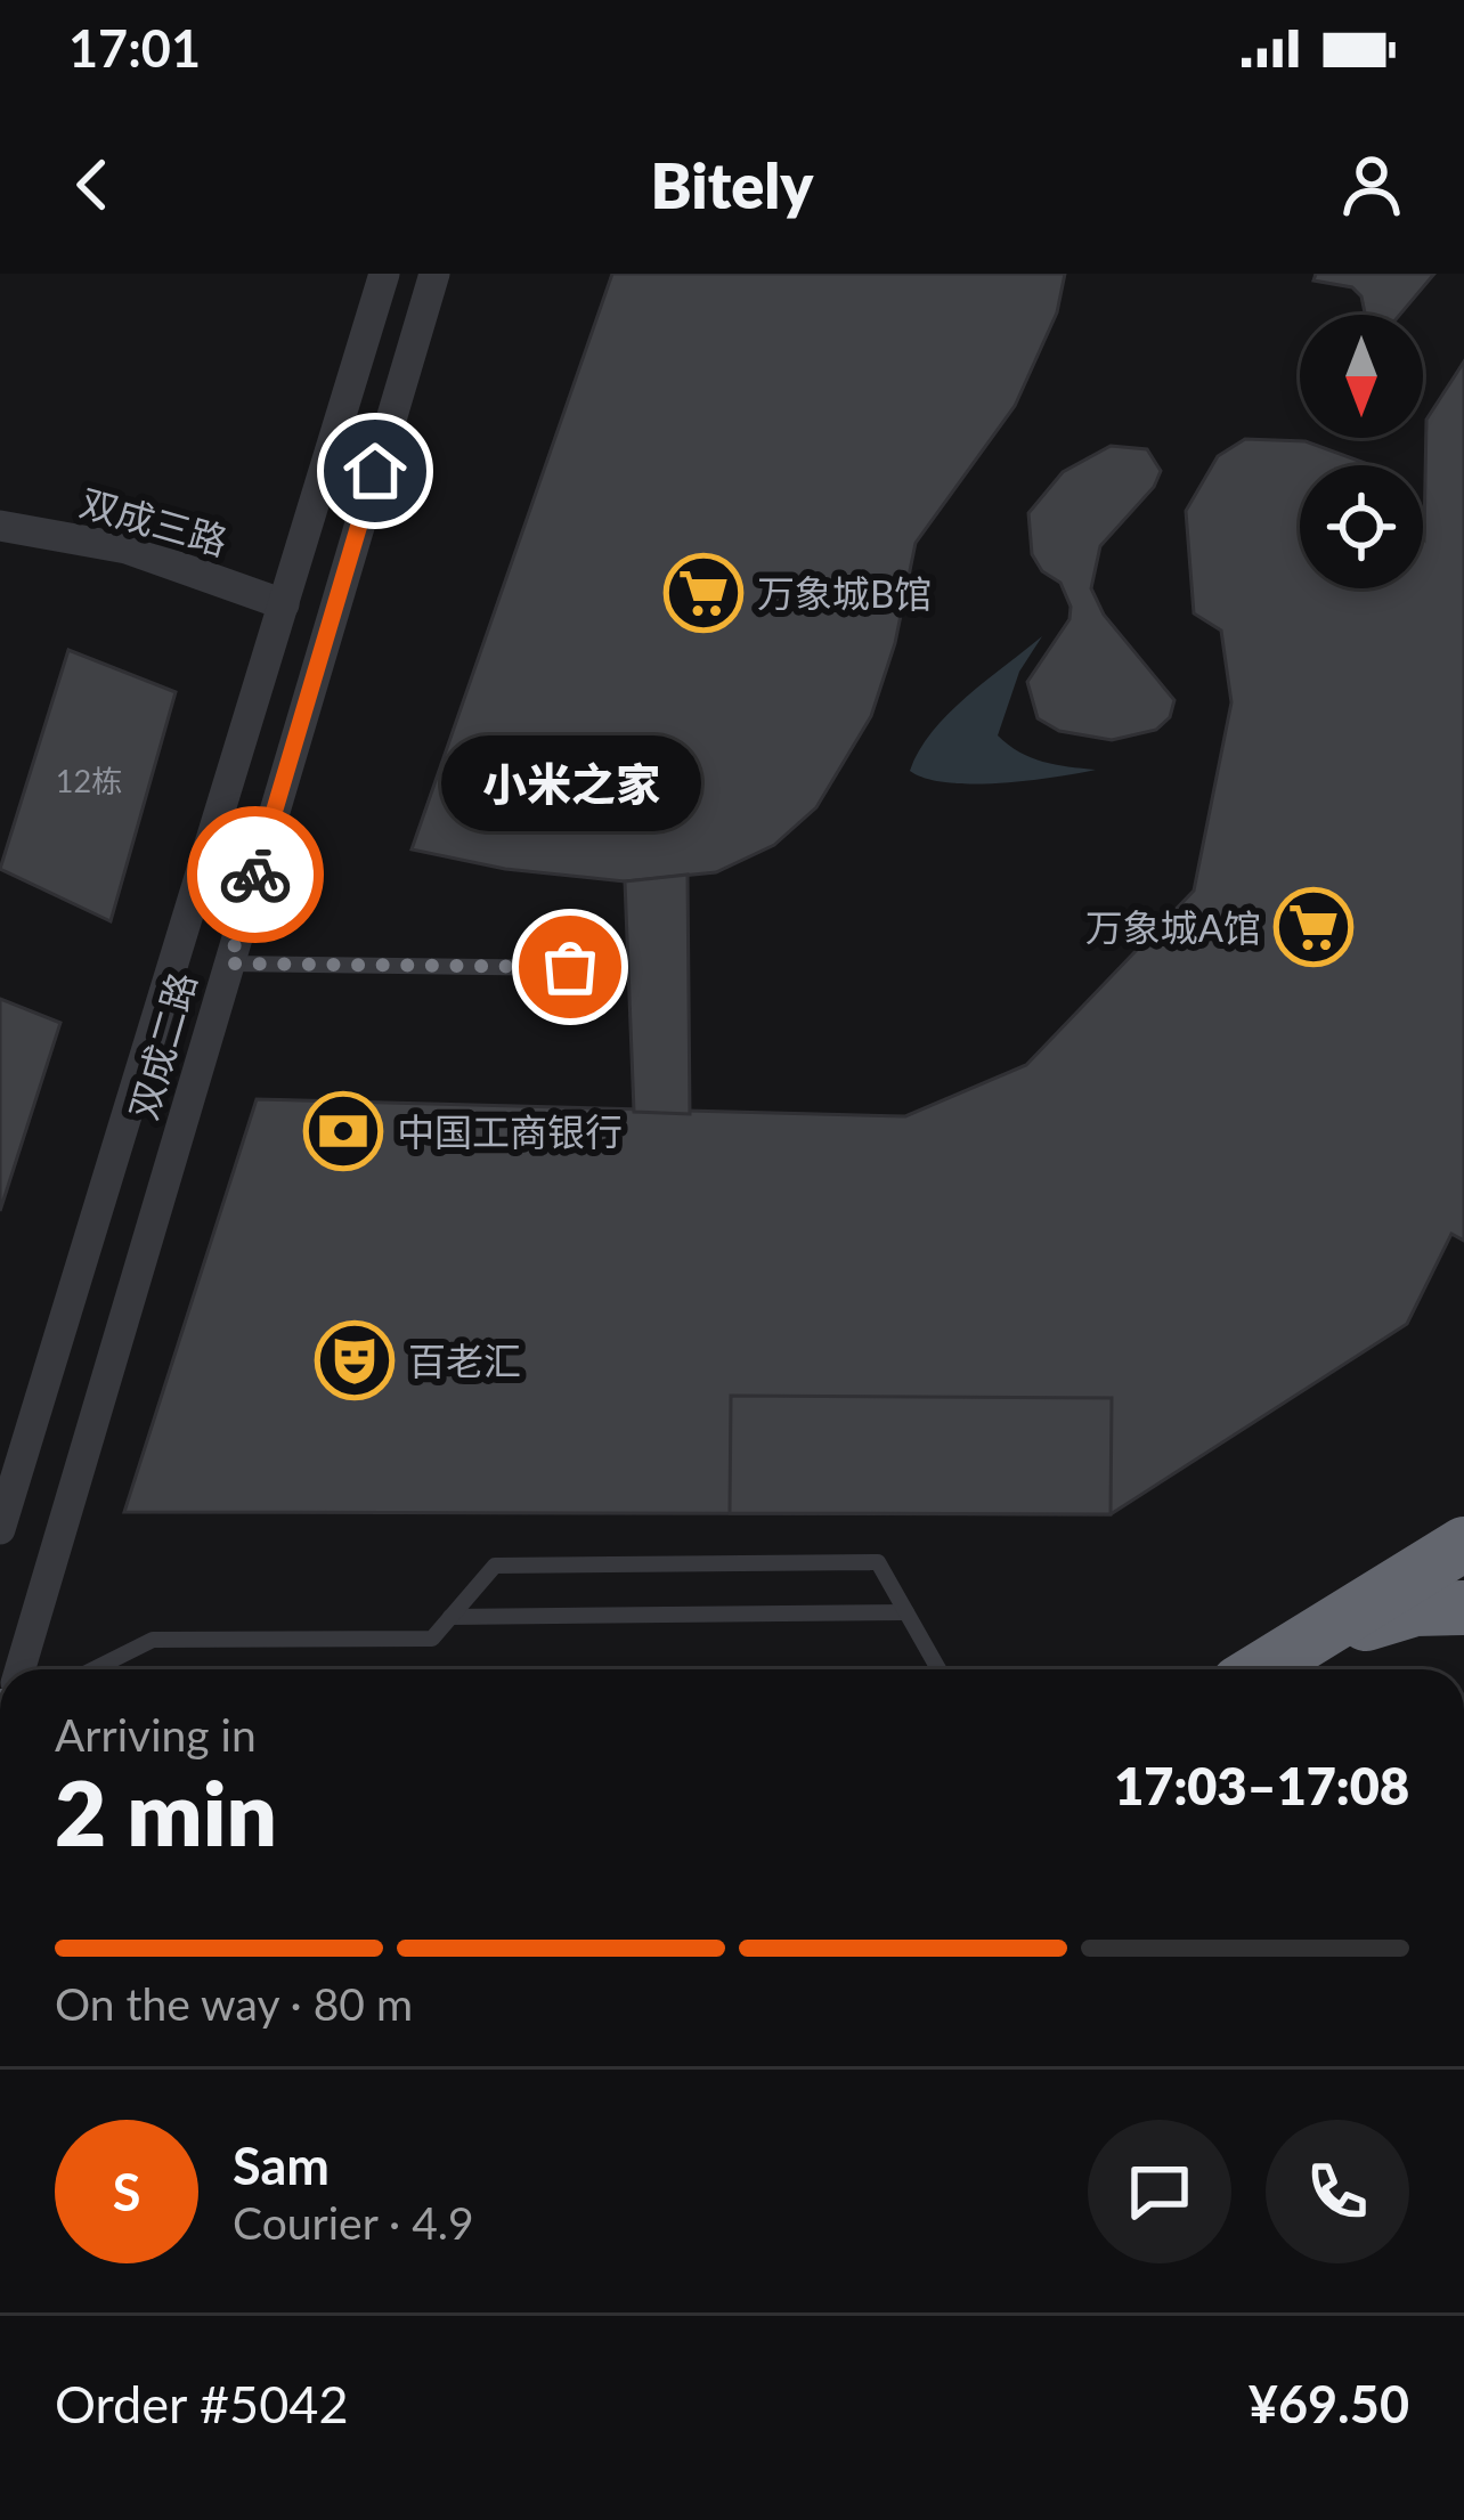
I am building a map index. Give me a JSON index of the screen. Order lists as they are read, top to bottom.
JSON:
{
  "streets": {
    "street": ["双成三路", "双成二路"]
  },
  "crossings": [
    ["双成三路", "双成二路"]
  ],
  "places": {
    "supermarket": ["万象城B馆", "万象城A馆"],
    "other": ["小米之家"],
    "bank": ["中国工商银行"],
    "theatre": ["百老汇"]
  },
  "house_numbers": ["12栋"],
  "north": "bottom",
  "page": {
    "status": "17:01",
    "header": "Bitely",
    "bubble": "小米之家",
    "heading": ["2 min", "Arriving in", "17:03–17:08"],
    "panel": [
      "Sam",
      "Courier · 4.9",
      "Order #5042",
      "¥69.50"
    ],
    "bar": "On the way · 80 m",
    "round": "S"
  }
}
